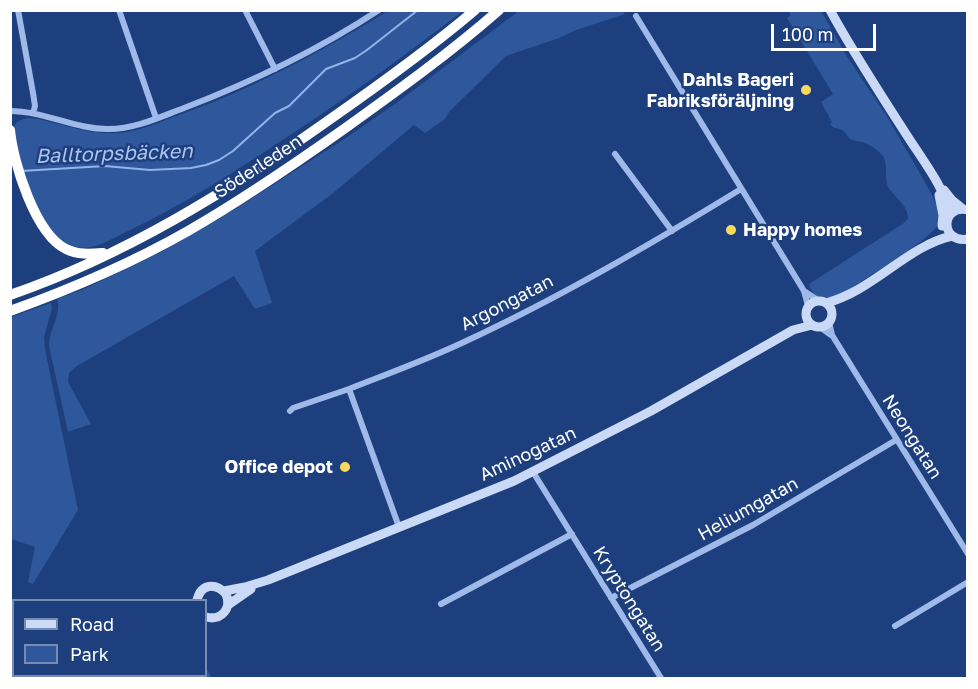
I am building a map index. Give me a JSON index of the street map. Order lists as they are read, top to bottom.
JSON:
{
  "streets": {
    "highway": ["Söderleden"],
    "street": [
      "Argongatan",
      "Neongatan",
      "Aminogatan",
      "Heliumgatan",
      "Kryptongatan"
    ]
  },
  "crossings": [
    ["Neongatan", "Aminogatan"],
    ["Neongatan", "Heliumgatan"],
    ["Aminogatan", "Kryptongatan"],
    ["Heliumgatan", "Kryptongatan"]
  ],
  "water": ["Balltorpsbäcken"],
  "places": ["Dahls Bageri Fabriksföräljning", "Happy homes", "Office depot"],
  "legend": ["Road", "Park"],
  "scale_bar": "100 m"
}
